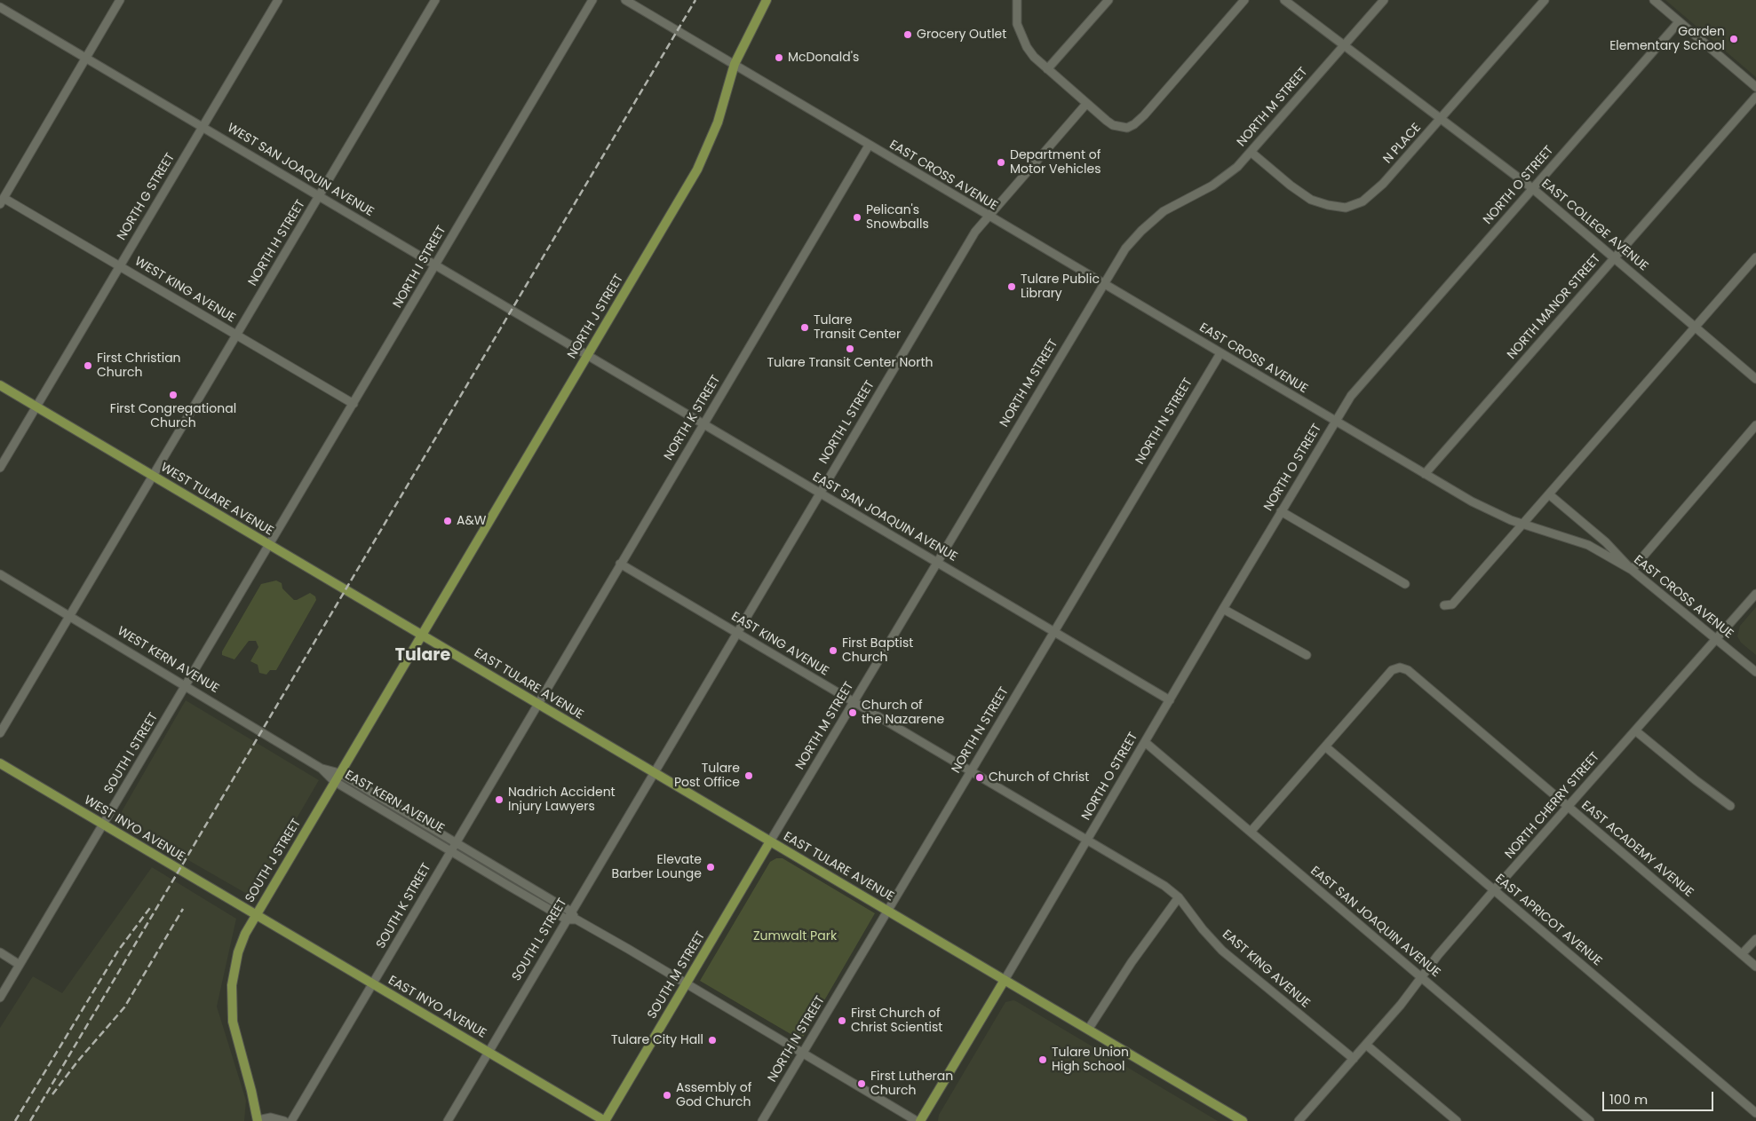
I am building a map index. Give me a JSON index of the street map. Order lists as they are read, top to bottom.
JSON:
{
  "streets": {
    "main road": [
      "NORTH J STREET",
      "WEST TULARE AVENUE",
      "EAST TULARE AVENUE",
      "WEST INYO AVENUE",
      "SOUTH J STREET",
      "SOUTH M STREET",
      "EAST INYO AVENUE"
    ],
    "street": [
      "NORTH M STREET",
      "N PLACE",
      "WEST SAN JOAQUIN AVENUE",
      "EAST CROSS AVENUE",
      "NORTH O STREET",
      "NORTH G STREET",
      "EAST COLLEGE AVENUE",
      "NORTH H STREET",
      "NORTH I STREET",
      "WEST KING AVENUE",
      "NORTH MANOR STREET",
      "NORTH K STREET",
      "NORTH N STREET",
      "NORTH L STREET",
      "EAST SAN JOAQUIN AVENUE",
      "EAST KING AVENUE",
      "WEST KERN AVENUE",
      "SOUTH I STREET",
      "EAST KERN AVENUE",
      "NORTH CHERRY STREET",
      "EAST ACADEMY AVENUE",
      "SOUTH K STREET",
      "EAST APRICOT AVENUE",
      "SOUTH L STREET"
    ]
  },
  "crossings": [
    ["NORTH M STREET", "N PLACE"],
    ["NORTH M STREET", "EAST CROSS AVENUE"],
    ["NORTH M STREET", "EAST COLLEGE AVENUE"],
    ["NORTH M STREET", "EAST SAN JOAQUIN AVENUE"],
    ["NORTH M STREET", "EAST KING AVENUE"],
    ["NORTH M STREET", "EAST TULARE AVENUE"],
    ["NORTH M STREET", "SOUTH M STREET"],
    ["N PLACE", "EAST COLLEGE AVENUE"],
    ["WEST SAN JOAQUIN AVENUE", "NORTH G STREET"],
    ["WEST SAN JOAQUIN AVENUE", "NORTH H STREET"],
    ["WEST SAN JOAQUIN AVENUE", "NORTH I STREET"],
    ["WEST SAN JOAQUIN AVENUE", "NORTH J STREET"],
    ["WEST SAN JOAQUIN AVENUE", "EAST SAN JOAQUIN AVENUE"],
    ["EAST CROSS AVENUE", "NORTH O STREET"],
    ["EAST CROSS AVENUE", "NORTH MANOR STREET"],
    ["EAST CROSS AVENUE", "NORTH J STREET"],
    ["EAST CROSS AVENUE", "NORTH K STREET"],
    ["EAST CROSS AVENUE", "NORTH N STREET"],
    ["EAST CROSS AVENUE", "NORTH L STREET"],
    ["EAST CROSS AVENUE", "NORTH CHERRY STREET"],
    ["NORTH O STREET", "EAST COLLEGE AVENUE"],
    ["NORTH O STREET", "EAST SAN JOAQUIN AVENUE"],
    ["NORTH O STREET", "EAST KING AVENUE"],
    ["NORTH O STREET", "EAST TULARE AVENUE"],
    ["NORTH G STREET", "WEST KING AVENUE"],
    ["NORTH G STREET", "WEST TULARE AVENUE"],
    ["EAST COLLEGE AVENUE", "NORTH MANOR STREET"],
    ["NORTH H STREET", "WEST KING AVENUE"],
    ["NORTH H STREET", "WEST TULARE AVENUE"],
    ["NORTH H STREET", "WEST KERN AVENUE"],
    ["NORTH I STREET", "WEST KING AVENUE"],
    ["NORTH I STREET", "WEST TULARE AVENUE"],
    ["NORTH I STREET", "SOUTH I STREET"],
    ["NORTH J STREET", "WEST TULARE AVENUE"],
    ["NORTH J STREET", "EAST SAN JOAQUIN AVENUE"],
    ["NORTH J STREET", "EAST TULARE AVENUE"],
    ["NORTH J STREET", "SOUTH J STREET"],
    ["NORTH K STREET", "EAST SAN JOAQUIN AVENUE"],
    ["NORTH K STREET", "EAST KING AVENUE"],
    ["NORTH K STREET", "EAST TULARE AVENUE"],
    ["NORTH K STREET", "SOUTH K STREET"],
    ["NORTH N STREET", "EAST SAN JOAQUIN AVENUE"],
    ["NORTH N STREET", "EAST KING AVENUE"],
    ["NORTH N STREET", "EAST TULARE AVENUE"],
    ["NORTH N STREET", "EAST KERN AVENUE"],
    ["NORTH L STREET", "EAST SAN JOAQUIN AVENUE"],
    ["NORTH L STREET", "EAST KING AVENUE"],
    ["NORTH L STREET", "EAST TULARE AVENUE"],
    ["NORTH L STREET", "SOUTH L STREET"],
    ["WEST TULARE AVENUE", "EAST TULARE AVENUE"],
    ["WEST TULARE AVENUE", "SOUTH I STREET"],
    ["WEST TULARE AVENUE", "SOUTH J STREET"],
    ["EAST SAN JOAQUIN AVENUE", "NORTH CHERRY STREET"],
    ["EAST KING AVENUE", "NORTH CHERRY STREET"],
    ["WEST KERN AVENUE", "SOUTH I STREET"],
    ["WEST KERN AVENUE", "EAST KERN AVENUE"],
    ["EAST TULARE AVENUE", "SOUTH J STREET"],
    ["EAST TULARE AVENUE", "SOUTH K STREET"],
    ["EAST TULARE AVENUE", "SOUTH L STREET"],
    ["EAST TULARE AVENUE", "SOUTH M STREET"],
    ["SOUTH I STREET", "WEST INYO AVENUE"],
    ["EAST KERN AVENUE", "SOUTH J STREET"],
    ["EAST KERN AVENUE", "SOUTH K STREET"],
    ["EAST KERN AVENUE", "SOUTH L STREET"],
    ["EAST KERN AVENUE", "SOUTH M STREET"],
    ["NORTH CHERRY STREET", "EAST ACADEMY AVENUE"],
    ["NORTH CHERRY STREET", "EAST APRICOT AVENUE"],
    ["WEST INYO AVENUE", "SOUTH J STREET"],
    ["WEST INYO AVENUE", "EAST INYO AVENUE"],
    ["EAST ACADEMY AVENUE", "EAST APRICOT AVENUE"],
    ["SOUTH J STREET", "EAST INYO AVENUE"],
    ["SOUTH K STREET", "EAST INYO AVENUE"],
    ["SOUTH L STREET", "EAST INYO AVENUE"],
    ["SOUTH M STREET", "EAST INYO AVENUE"]
  ],
  "districts": ["Tulare"],
  "parks": ["Zumwalt Park"],
  "places": [
    "Grocery Outlet",
    "Garden Elementary School",
    "McDonald's",
    "Department of Motor Vehicles",
    "Pelican's Snowballs",
    "Tulare Public Library",
    "Tulare Transit Center",
    "Tulare Transit Center North",
    "First Christian Church",
    "First Congregational Church",
    "A&W",
    "First Baptist Church",
    "Church of the Nazarene",
    "Tulare Post Office",
    "Church of Christ",
    "Nadrich Accident Injury Lawyers",
    "Elevate Barber Lounge",
    "First Church of Christ Scientist",
    "Tulare City Hall",
    "Tulare Union High School",
    "First Lutheran Church",
    "Assembly of God Church"
  ],
  "scale_bar": "100 m"
}
